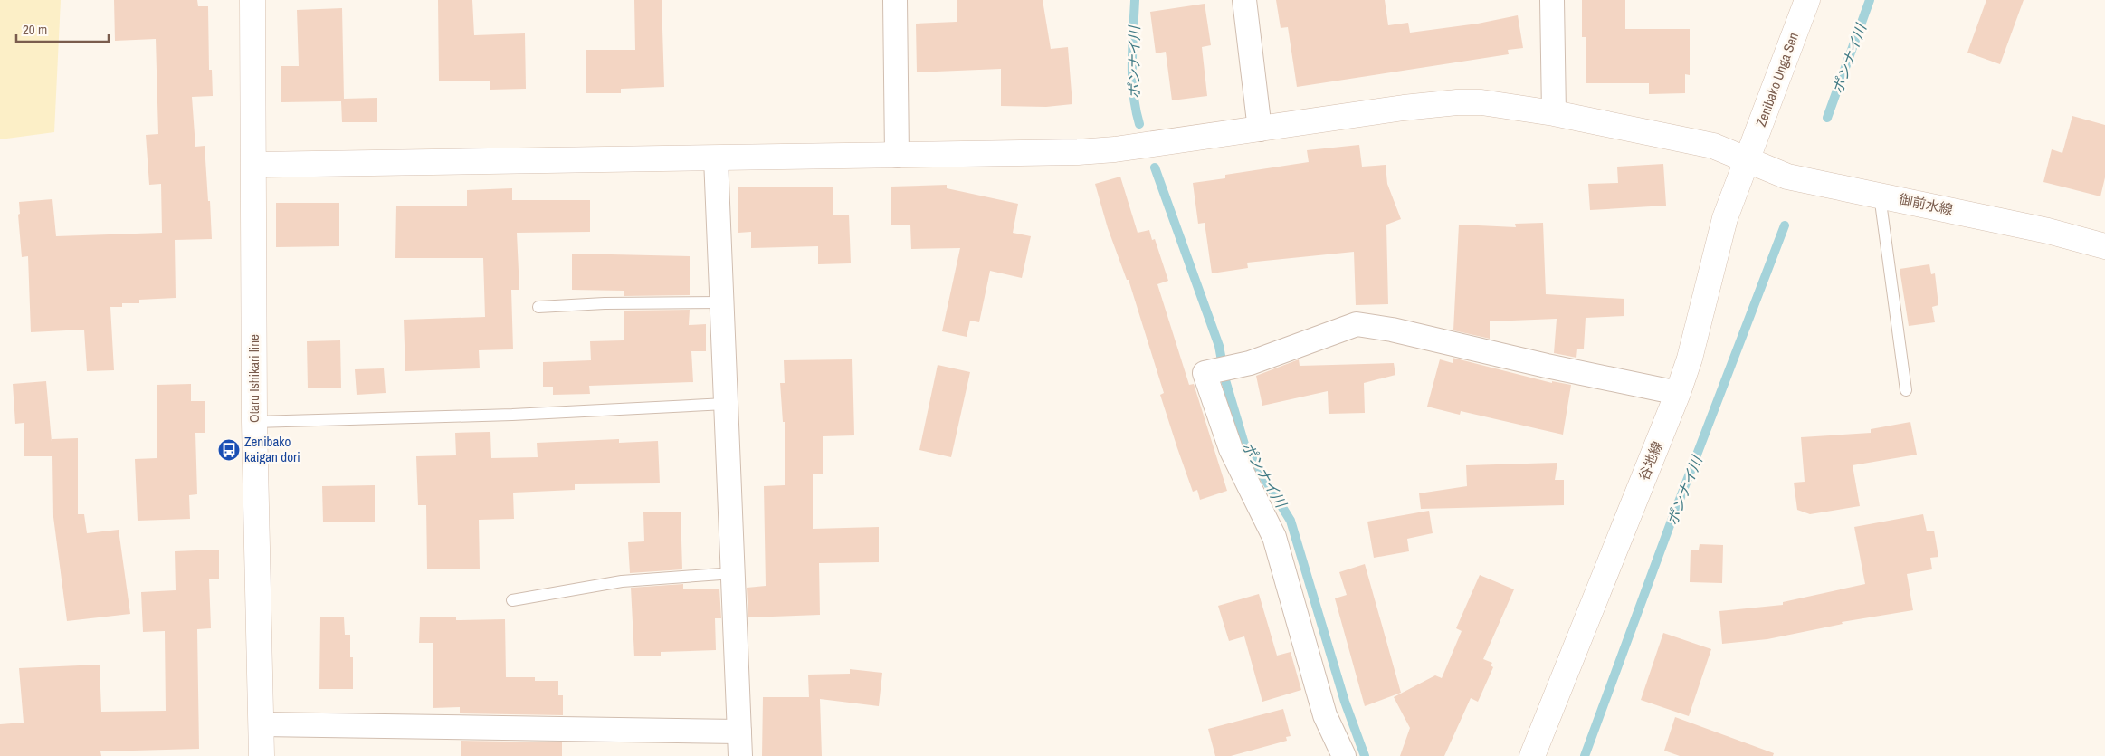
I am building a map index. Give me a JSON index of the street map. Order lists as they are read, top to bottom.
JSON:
{
  "streets": {
    "street": [
      "Zenibako Unga Sen",
      "御前水線",
      "Otaru Ishikari line",
      "谷地線"
    ]
  },
  "crossings": [
    ["Zenibako Unga Sen", "御前水線"],
    ["Zenibako Unga Sen", "谷地線"],
    ["御前水線", "Otaru Ishikari line"],
    ["御前水線", "谷地線"]
  ],
  "water": ["ポンナイ川"],
  "places": {
    "bus stop": ["Zenibako kaigan dori"]
  },
  "scale_bar": "20 m"
}
